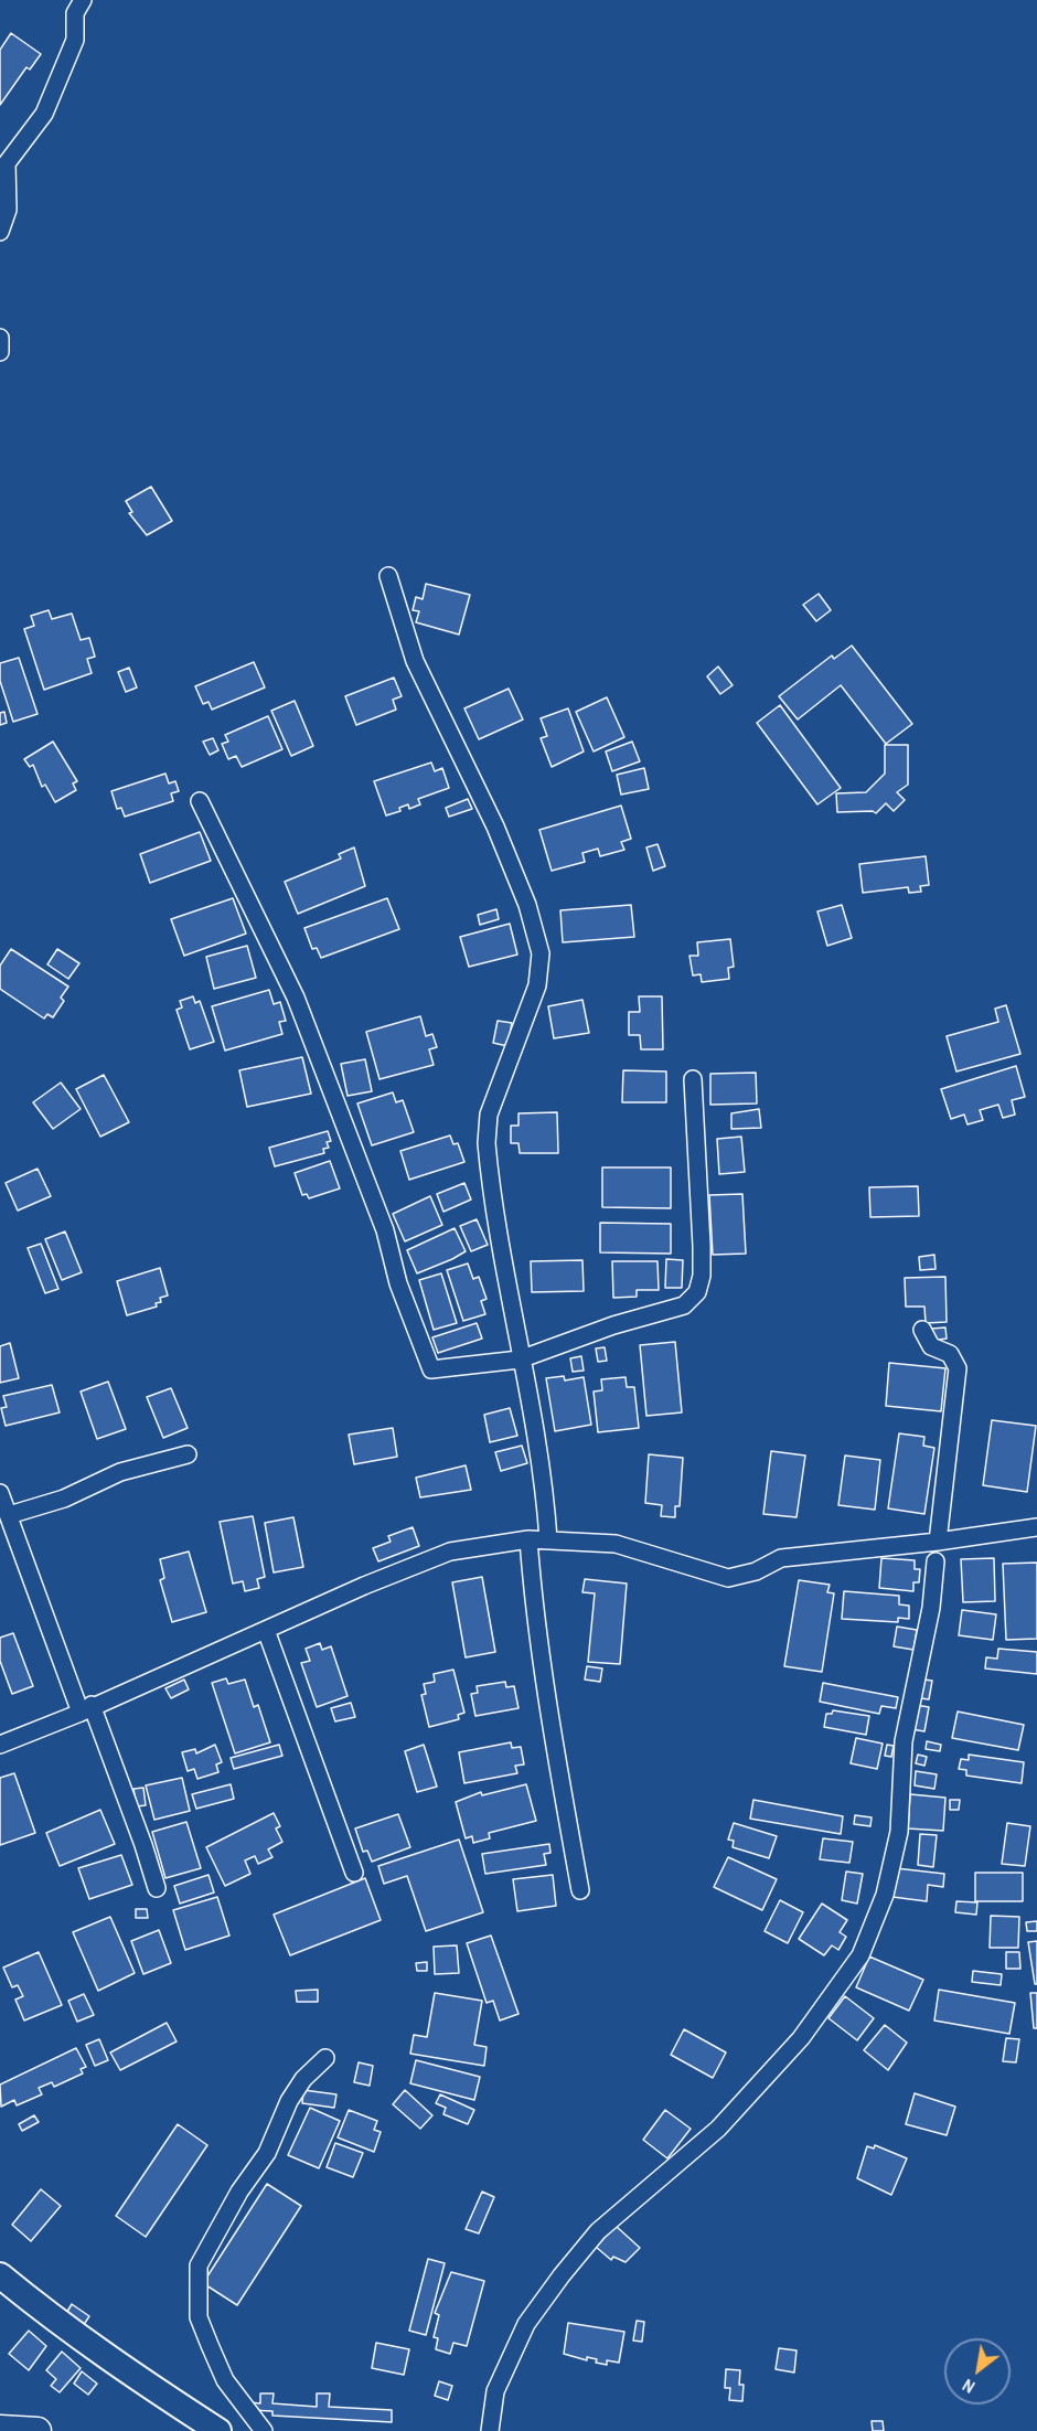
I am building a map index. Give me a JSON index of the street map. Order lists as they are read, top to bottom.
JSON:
{
  "north": "bottom left"
}
